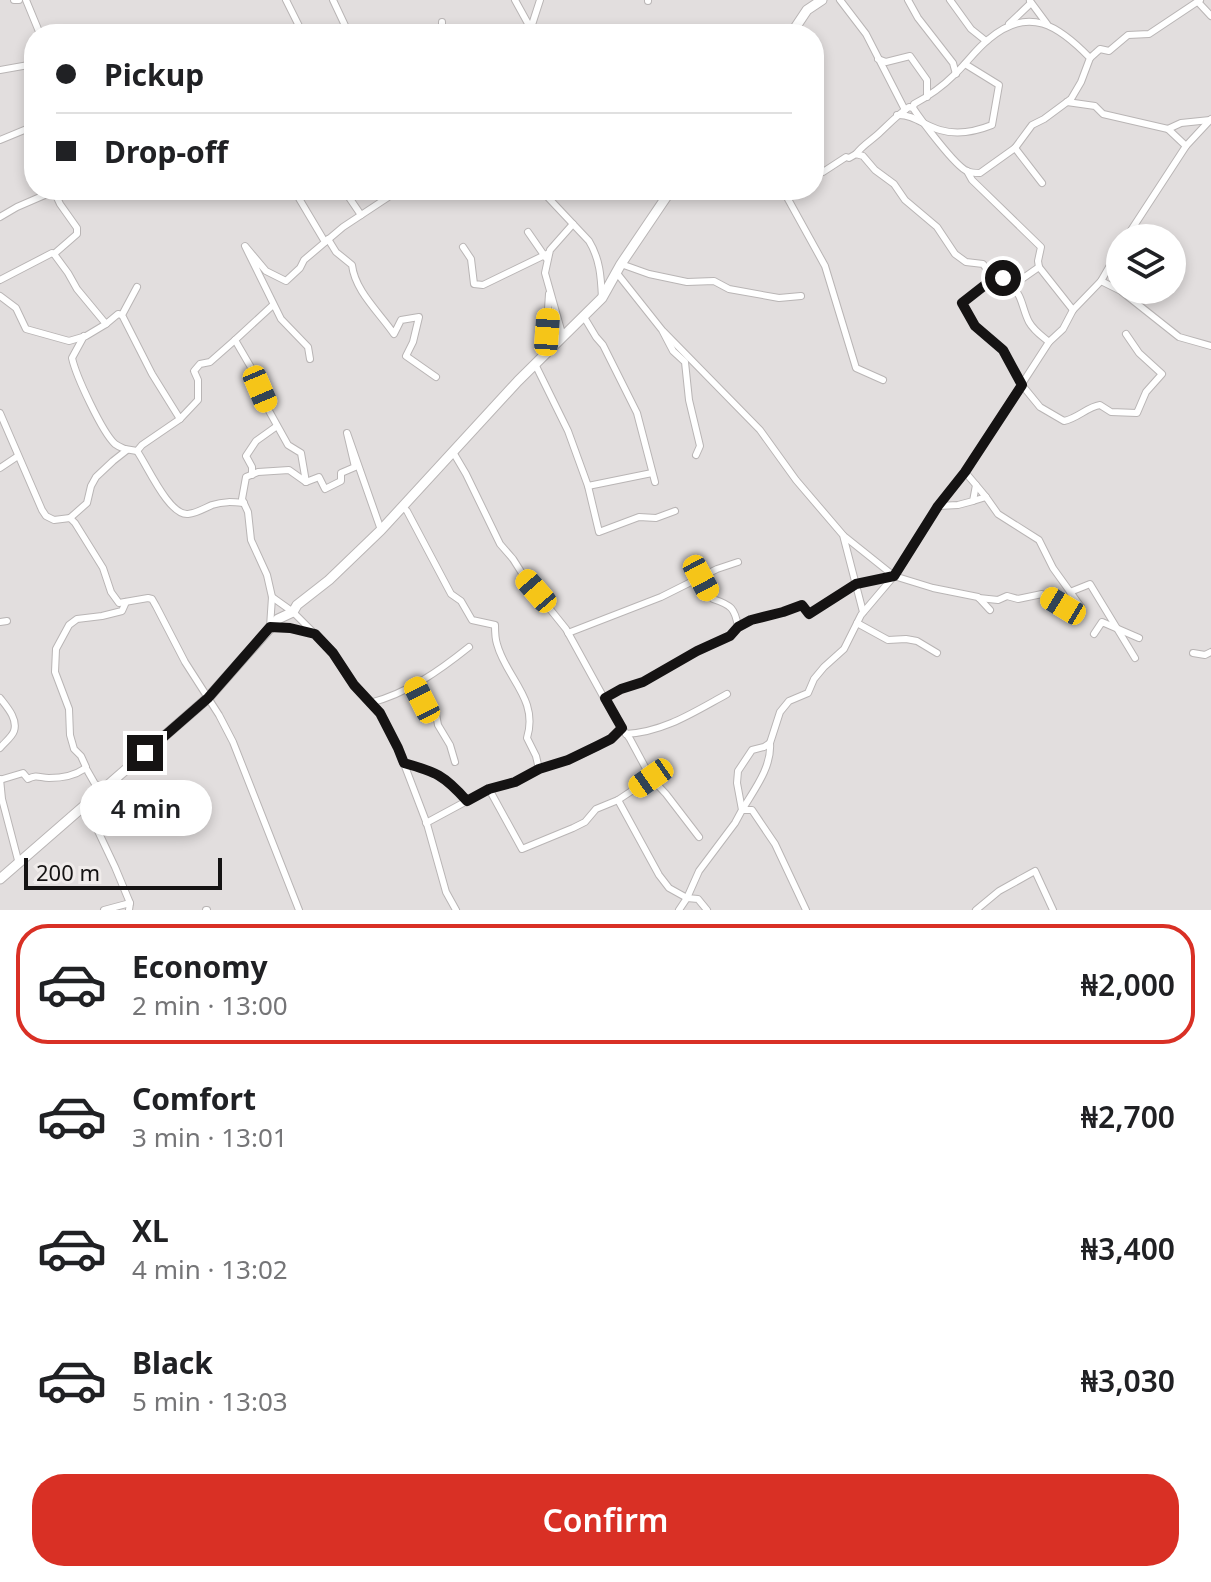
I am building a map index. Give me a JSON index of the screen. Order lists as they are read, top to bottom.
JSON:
{
  "scale_bar": "200 m",
  "page": {
    "banner": ["Pickup", "Drop-off"],
    "bubble": "4 min",
    "scale": "200 m",
    "list": [
      {
        "name": "Economy",
        "note": "2 min · 13:00",
        "value": "₦2,000"
      },
      {
        "name": "Comfort",
        "note": "3 min · 13:01",
        "value": "₦2,700"
      },
      {
        "name": "XL",
        "note": "4 min · 13:02",
        "value": "₦3,400"
      },
      {
        "name": "Black",
        "note": "5 min · 13:03",
        "value": "₦3,030"
      }
    ],
    "buttons": "Confirm"
  }
}
